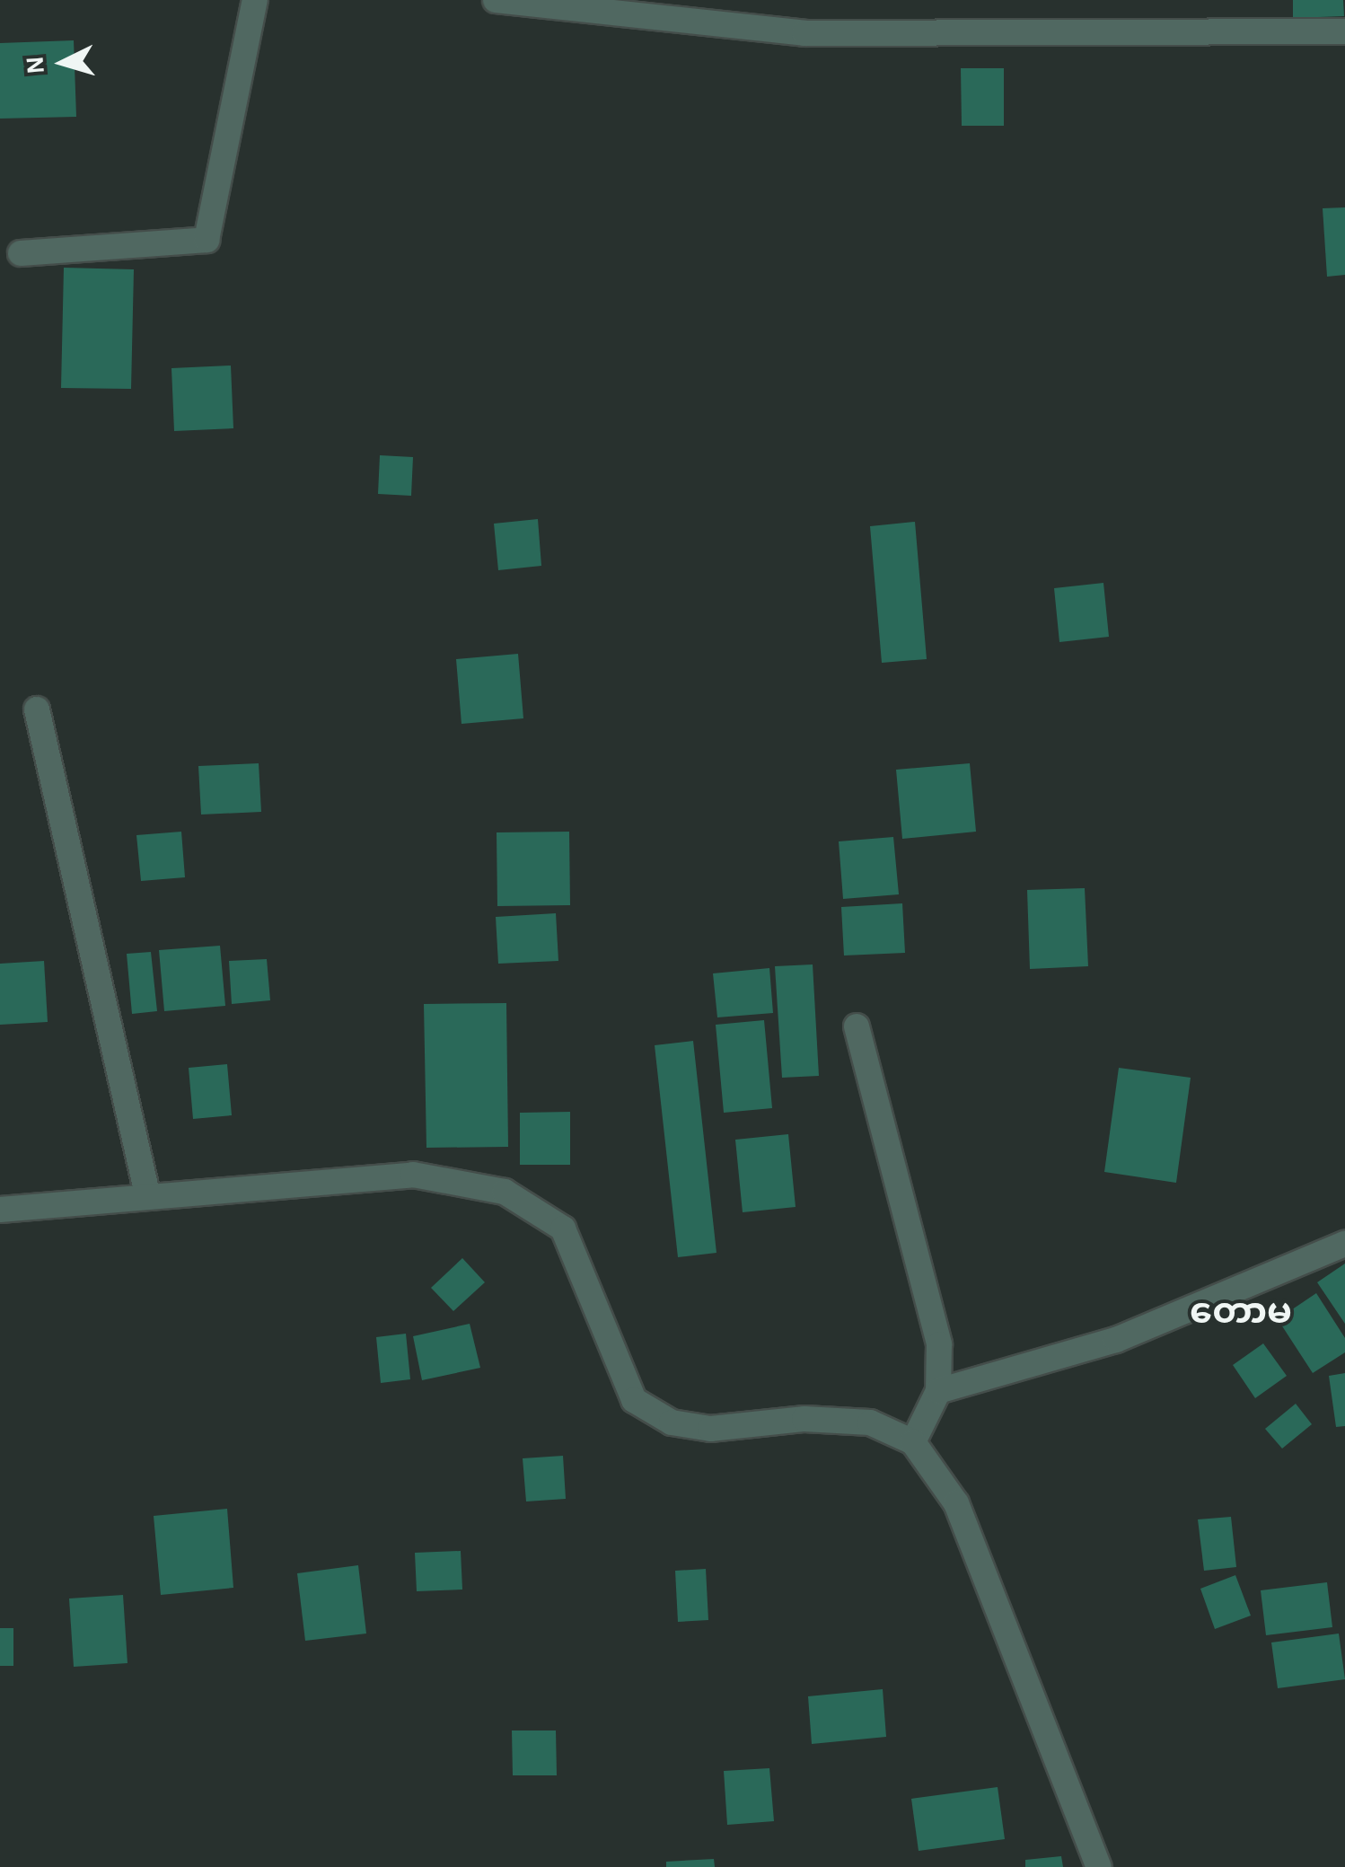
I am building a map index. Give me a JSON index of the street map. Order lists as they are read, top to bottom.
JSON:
{
  "districts": ["တောမ"],
  "north": "left"
}
